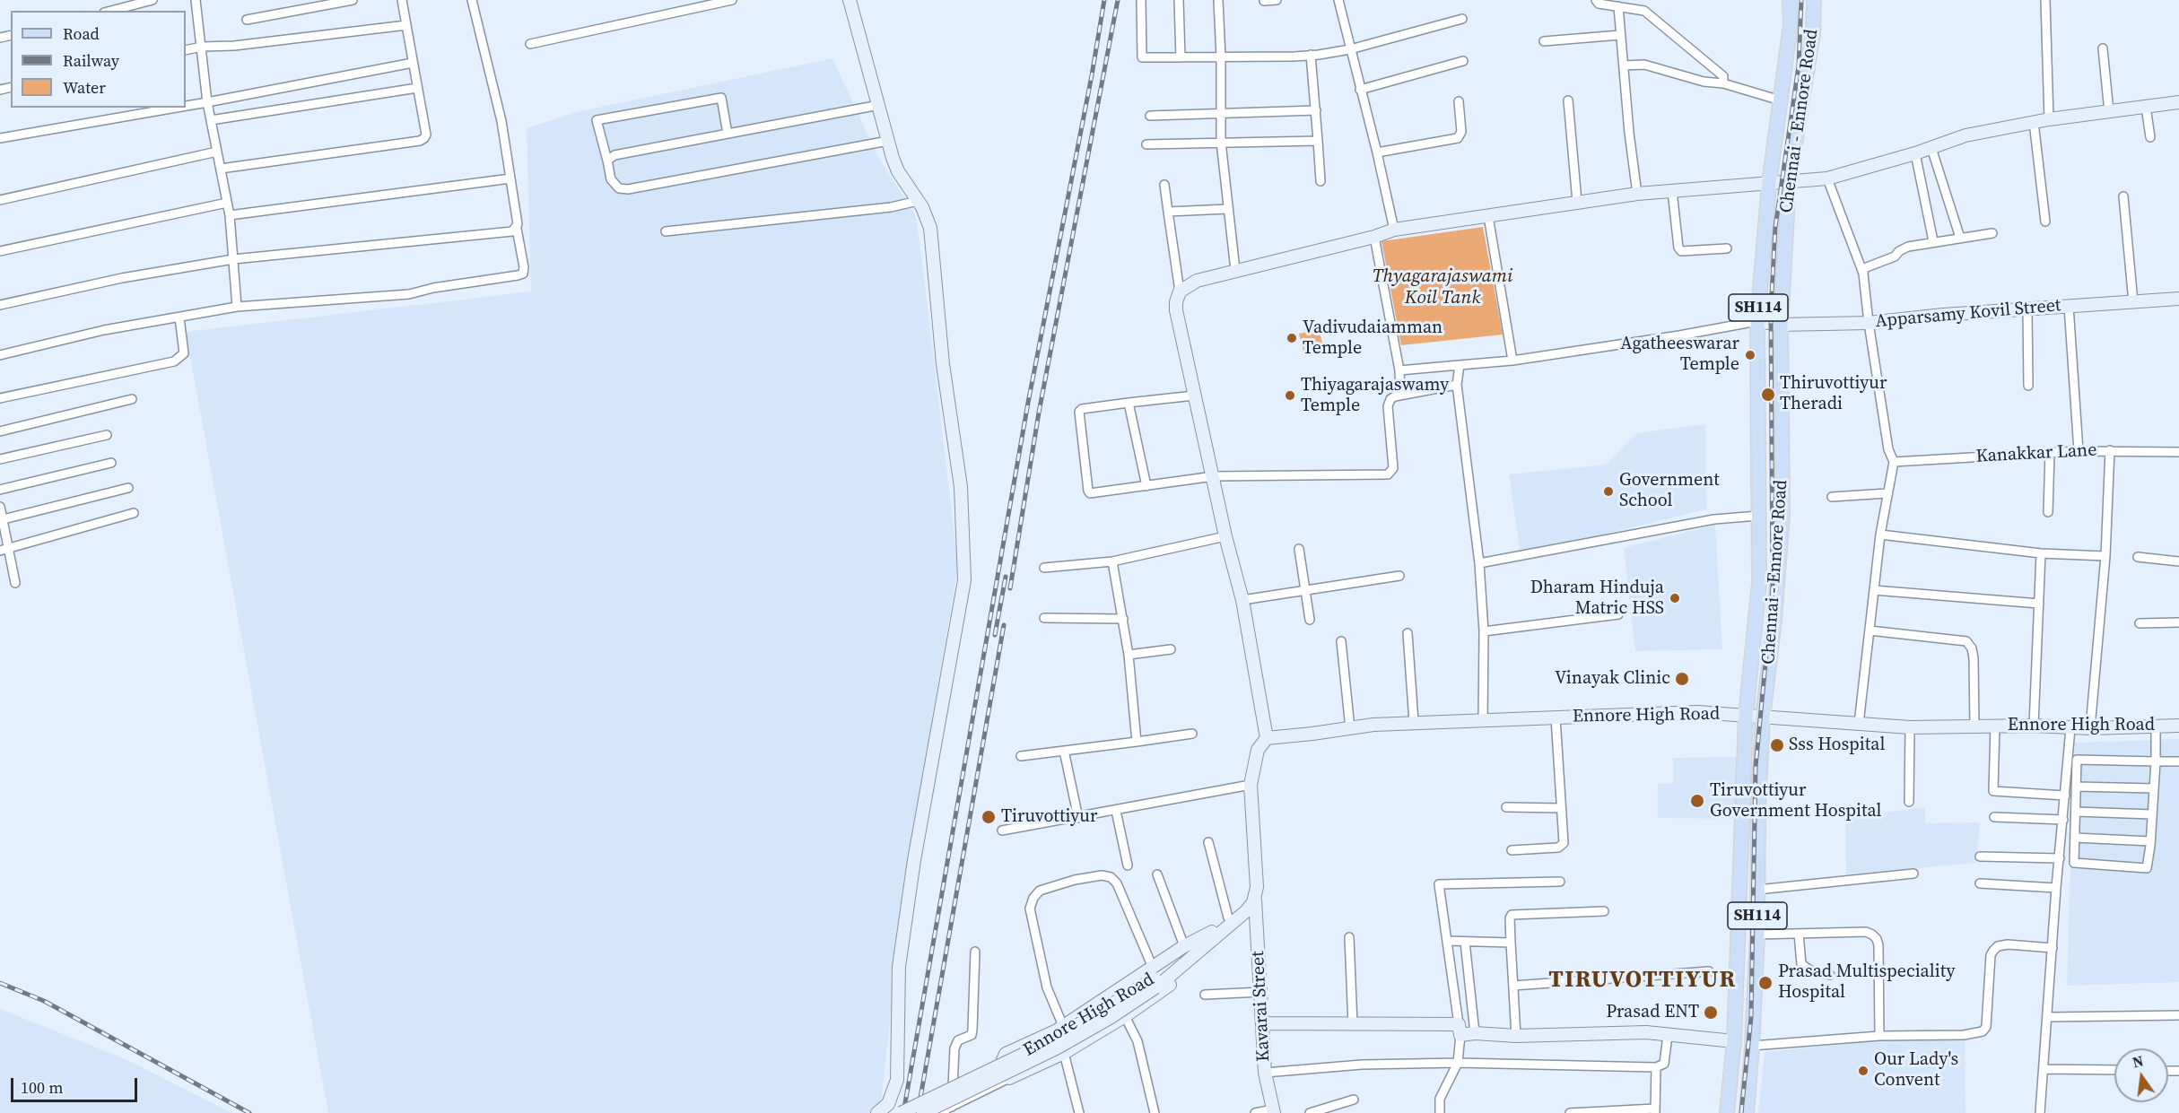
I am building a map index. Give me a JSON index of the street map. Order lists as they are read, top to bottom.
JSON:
{
  "streets": {
    "main road": ["Chennai - Ennore Road", "SH114"],
    "street": [
      "Apparsamy Kovil Street",
      "Kanakkar Lane",
      "Ennore High Road",
      "Kavarai Street"
    ]
  },
  "crossings": [
    ["Chennai - Ennore Road", "Apparsamy Kovil Street"],
    ["Chennai - Ennore Road", "Ennore High Road"],
    ["Ennore High Road", "Kavarai Street"]
  ],
  "districts": ["TIRUVOTTIYUR"],
  "water": ["Thyagarajaswami Koil Tank"],
  "places": [
    "Vadivudaiamman Temple",
    "Agatheeswarar Temple",
    "Thiruvottiyur Theradi",
    "Thiyagarajaswamy Temple",
    "Government School",
    "Dharam Hinduja Matric HSS",
    "Vinayak Clinic",
    "Sss Hospital",
    "Tiruvottiyur Government Hospital",
    "Tiruvottiyur",
    "Prasad Multispeciality Hospital",
    "Prasad ENT",
    "Our Lady's Convent"
  ],
  "legend": ["Road", "Railway", "Water"],
  "scale_bar": "100 m",
  "north": "top"
}
